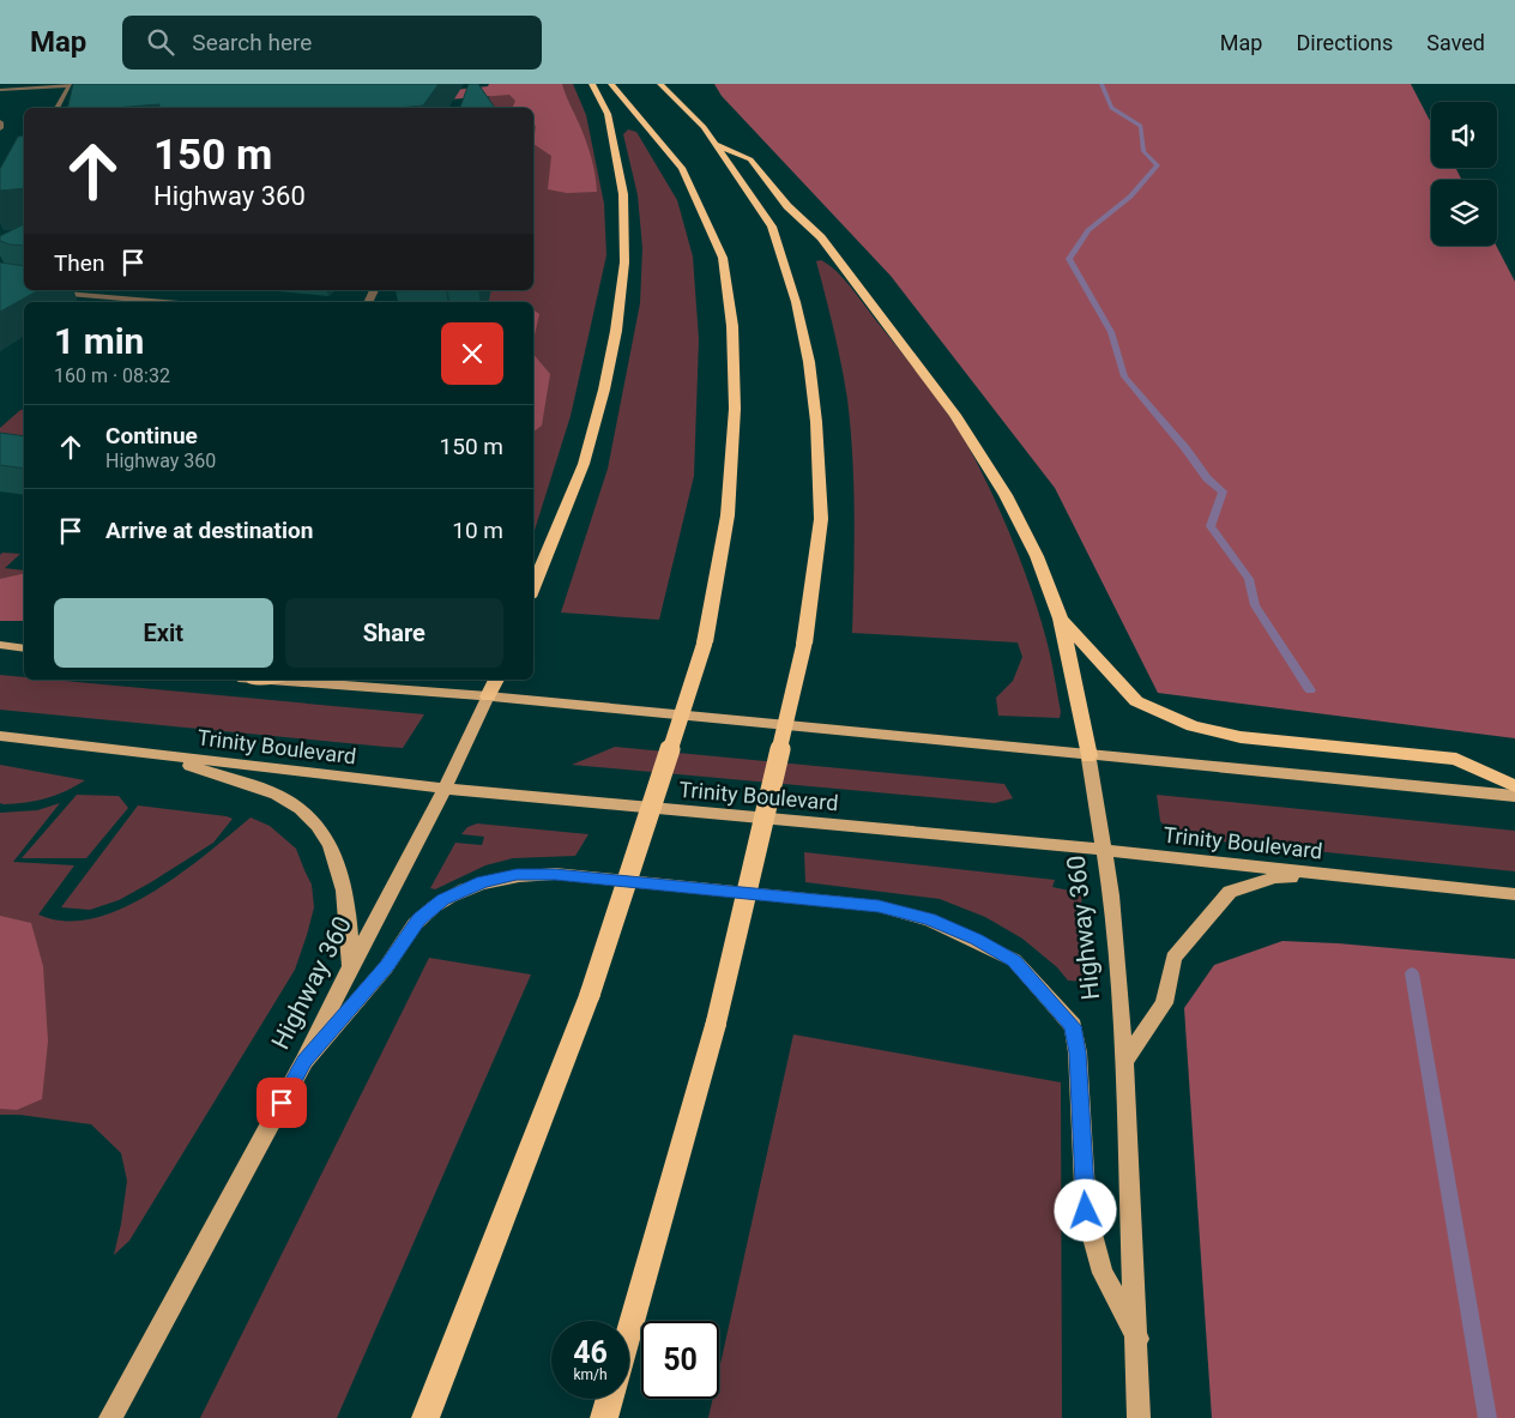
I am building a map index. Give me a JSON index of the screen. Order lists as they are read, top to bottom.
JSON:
{
  "streets": {
    "main road": ["Trinity Boulevard", "Highway 360"]
  },
  "crossings": [
    ["Trinity Boulevard", "Highway 360"]
  ],
  "page": {
    "header": "Map",
    "search": "Search here",
    "nav": ["Map", "Directions", "Saved"],
    "turn": ["150 m", "Highway 360"],
    "then": "Then",
    "heading": ["1 min", "160 m · 08:32"],
    "list": [
      {
        "name": "Continue",
        "note": "Highway 360",
        "value": "150 m"
      },
      {
        "name": "Arrive at destination",
        "value": "10 m"
      }
    ],
    "buttons": ["Exit", "Share"],
    "speed": "46 km/h",
    "limit": "50"
  }
}
